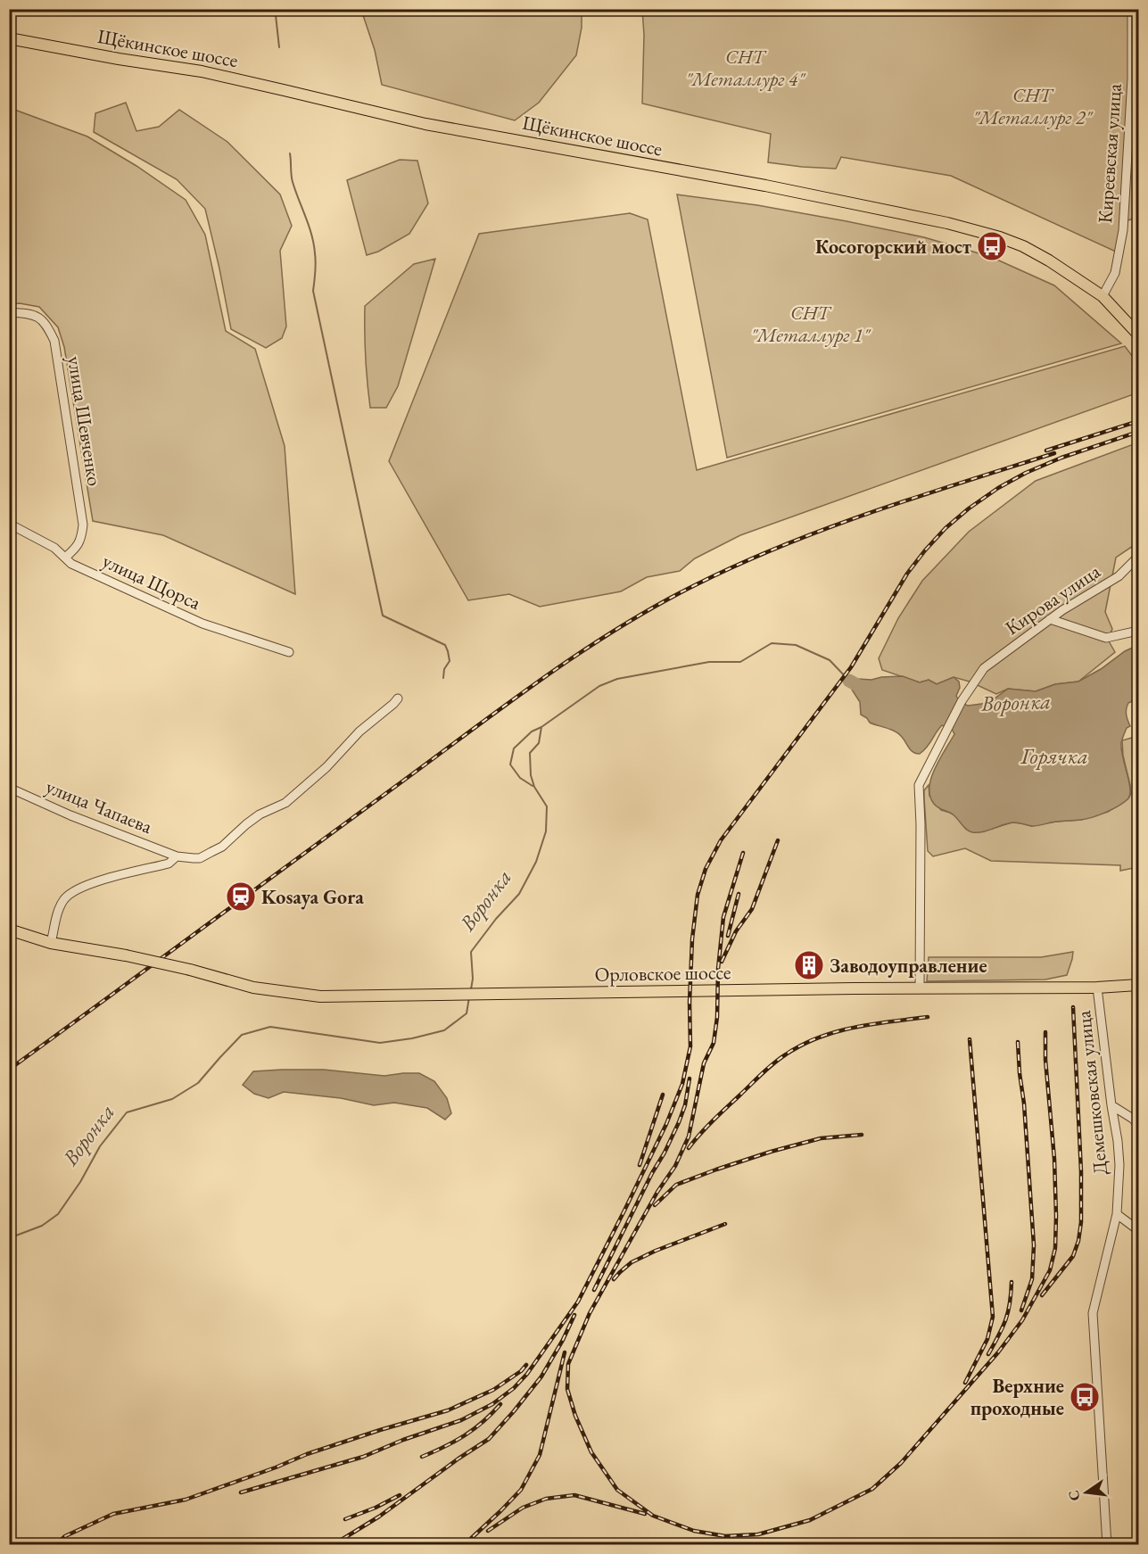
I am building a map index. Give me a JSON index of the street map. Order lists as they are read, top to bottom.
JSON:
{
  "streets": {
    "main road": ["Щёкинское шоссе", "Орловское шоссе"],
    "street": [
      "Киреевская улица",
      "улица Шевченко",
      "улица Щорса",
      "Кирова улица",
      "улица Чапаева",
      "Демешковская улица"
    ]
  },
  "crossings": [
    ["Щёкинское шоссе", "Киреевская улица"],
    ["улица Шевченко", "улица Щорса"],
    ["Кирова улица", "Орловское шоссе"],
    ["Орловское шоссе", "Демешковская улица"]
  ],
  "water": ["Воронка", "Горячка"],
  "parks": ["СНТ \"Металлург 4\"", "СНТ \"Металлург 2\"", "СНТ \"Металлург 1\""],
  "places": {
    "bus stop": ["Косогорский мост", "Верхние проходные"],
    "station": ["Kosaya Gora"],
    "building": ["Заводоуправление"]
  },
  "north": "left"
}
